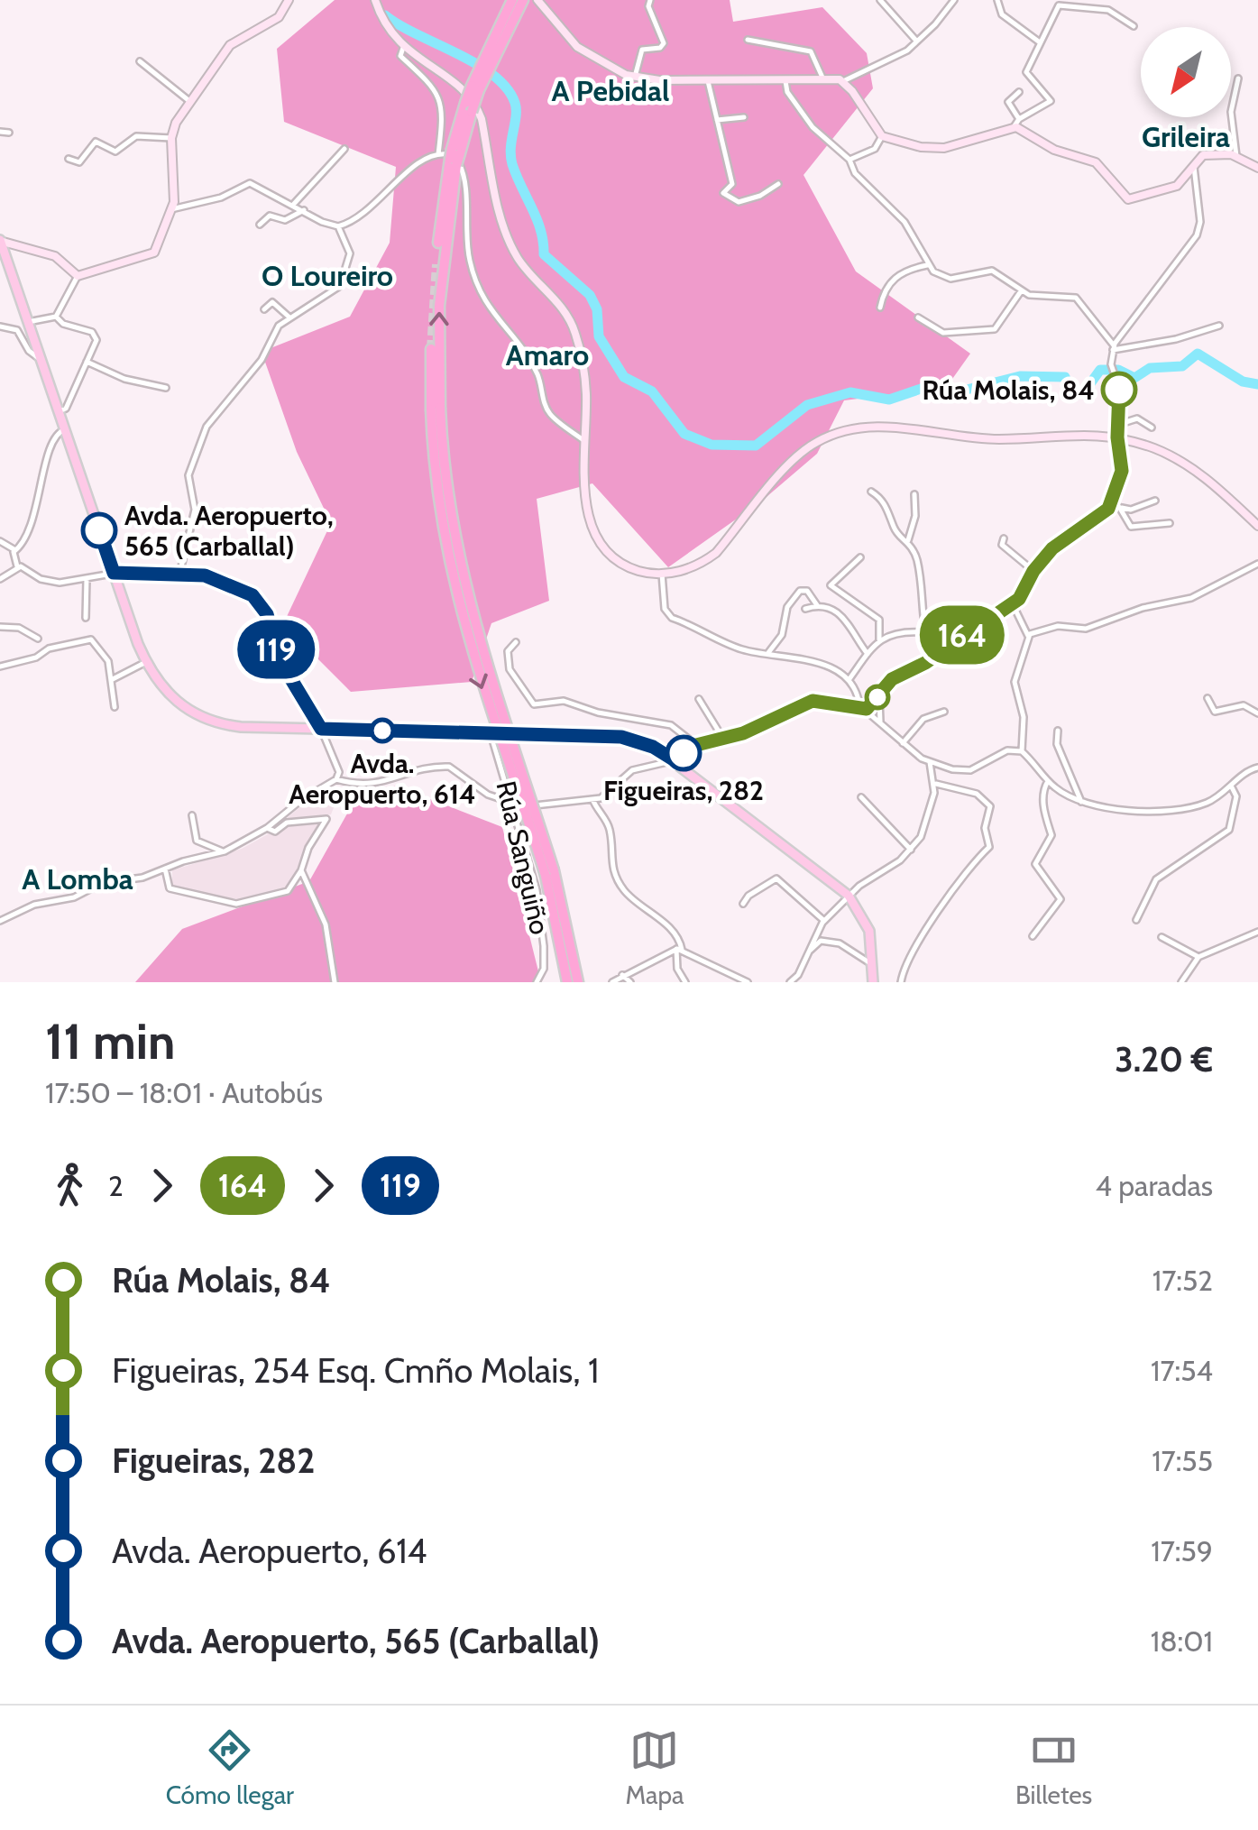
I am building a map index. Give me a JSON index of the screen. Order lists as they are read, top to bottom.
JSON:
{
  "streets": {
    "street": ["Rúa Sanguiño"]
  },
  "districts": [
    "A Pebidal",
    "Grileira",
    "O Loureiro",
    "Amaro",
    "A Lomba"
  ],
  "places": [
    "Rúa Molais, 84",
    "Avda. Aeropuerto, 565 (Carballal)",
    "Avda. Aeropuerto, 614",
    "Figueiras, 282"
  ],
  "lines": ["bus line 164", "bus line 119"],
  "north": "bottom left",
  "page": {
    "on_map": ["164", "119"],
    "heading": ["11 min", "17:50 – 18:01 · Autobús", "3.20 €"],
    "legs": [
      "2",
      "164",
      "119",
      "4 paradas"
    ],
    "list": [
      {
        "name": "Rúa Molais, 84",
        "value": "17:52"
      },
      {
        "name": "Figueiras, 254 Esq. Cmño Molais, 1",
        "value": "17:54"
      },
      {
        "name": "Figueiras, 282",
        "value": "17:55"
      },
      {
        "name": "Avda. Aeropuerto, 614",
        "value": "17:59"
      },
      {
        "name": "Avda. Aeropuerto, 565 (Carballal)",
        "value": "18:01"
      }
    ],
    "tabs": ["Cómo llegar", "Mapa", "Billetes"]
  }
}
